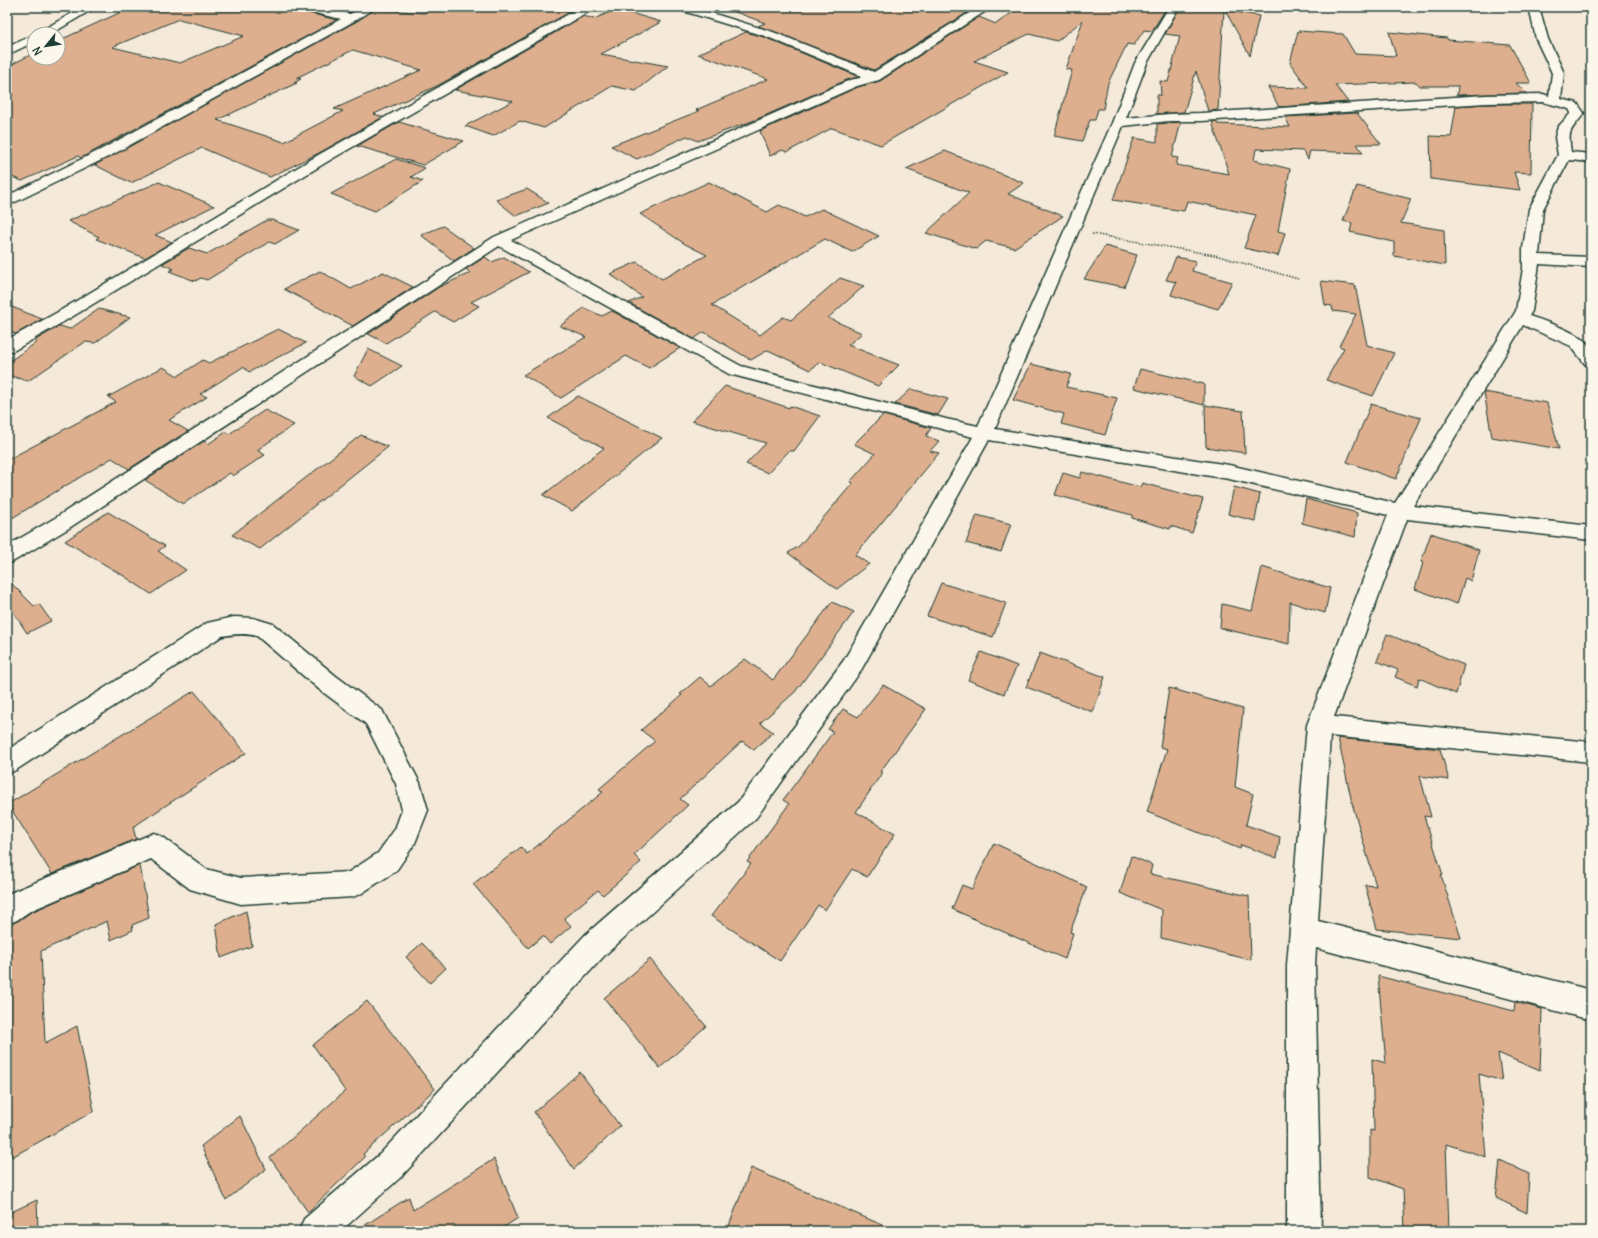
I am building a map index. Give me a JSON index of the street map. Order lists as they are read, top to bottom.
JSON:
{
  "north": "bottom left"
}
